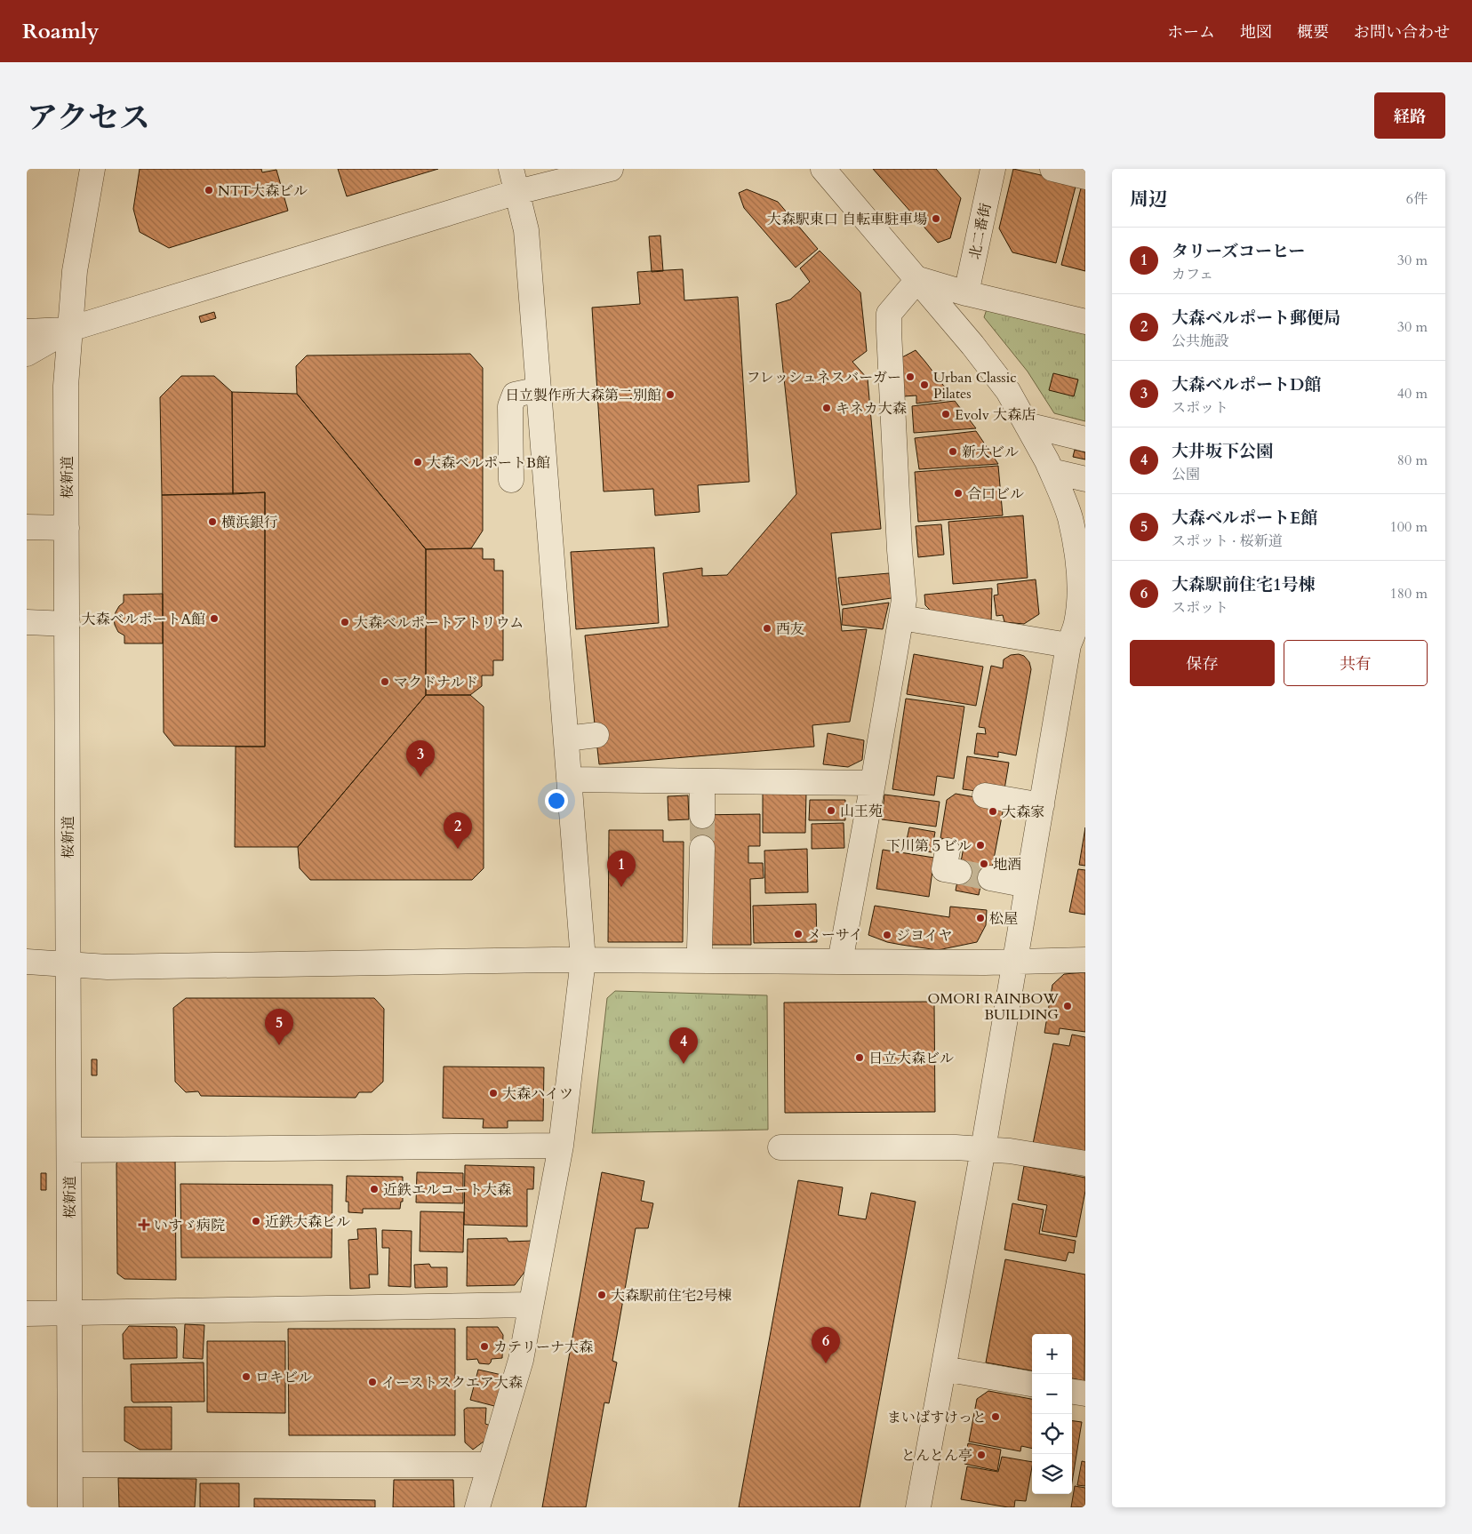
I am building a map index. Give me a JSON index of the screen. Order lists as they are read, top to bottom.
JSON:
{
  "streets": {
    "street": ["北二番街", "桜新道"]
  },
  "places": {
    "other": [
      "NTT大森ビル",
      "大森駅東口 自転車駐車場",
      "フレッシュネスバーガー",
      "Urban Classic Pilates",
      "日立製作所大森第二別館",
      "キネカ大森",
      "Evolv 大森店",
      "新大ビル",
      "大森ベルポートB館",
      "合口ビル",
      "横浜銀行",
      "大森ベルポートA館",
      "大森ベルポートアトリウム",
      "西友",
      "マクドナルド",
      "山王苑",
      "大森家",
      "下川第５ビル",
      "地酒",
      "松屋",
      "メーサイ",
      "ジヨイヤ",
      "OMORI RAINBOW BUILDING",
      "日立大森ビル",
      "大森ハイツ",
      "近鉄エルコート大森",
      "近鉄大森ビル",
      "大森駅前住宅2号棟",
      "カテリーナ大森",
      "ロキビル",
      "イーストスクエア大森",
      "まいばすけっと",
      "とんとん亭"
    ],
    "health": ["いすゞ病院"]
  },
  "page": {
    "header": "Roamly",
    "nav": [
      "ホーム",
      "地図",
      "概要",
      "お問い合わせ"
    ],
    "title": "アクセス",
    "buttons": [
      "経路",
      ["保存", "共有"]
    ],
    "heading": ["周辺", "6件"],
    "list": [
      {
        "mark": "1",
        "name": "タリーズコーヒー",
        "note": "カフェ",
        "value": "30 m"
      },
      {
        "mark": "2",
        "name": "大森ベルポート郵便局",
        "note": "公共施設",
        "value": "30 m"
      },
      {
        "mark": "3",
        "name": "大森ベルポートD館",
        "note": "スポット",
        "value": "40 m"
      },
      {
        "mark": "4",
        "name": "大井坂下公園",
        "note": "公園",
        "value": "80 m"
      },
      {
        "mark": "5",
        "name": "大森ベルポートE館",
        "note": "スポット · 桜新道",
        "value": "100 m"
      },
      {
        "mark": "6",
        "name": "大森駅前住宅1号棟",
        "note": "スポット",
        "value": "180 m"
      }
    ],
    "pins": [
      "3",
      "2",
      "1",
      "5",
      "4",
      "6"
    ],
    "map_buttons": ["+", "−"]
  }
}
